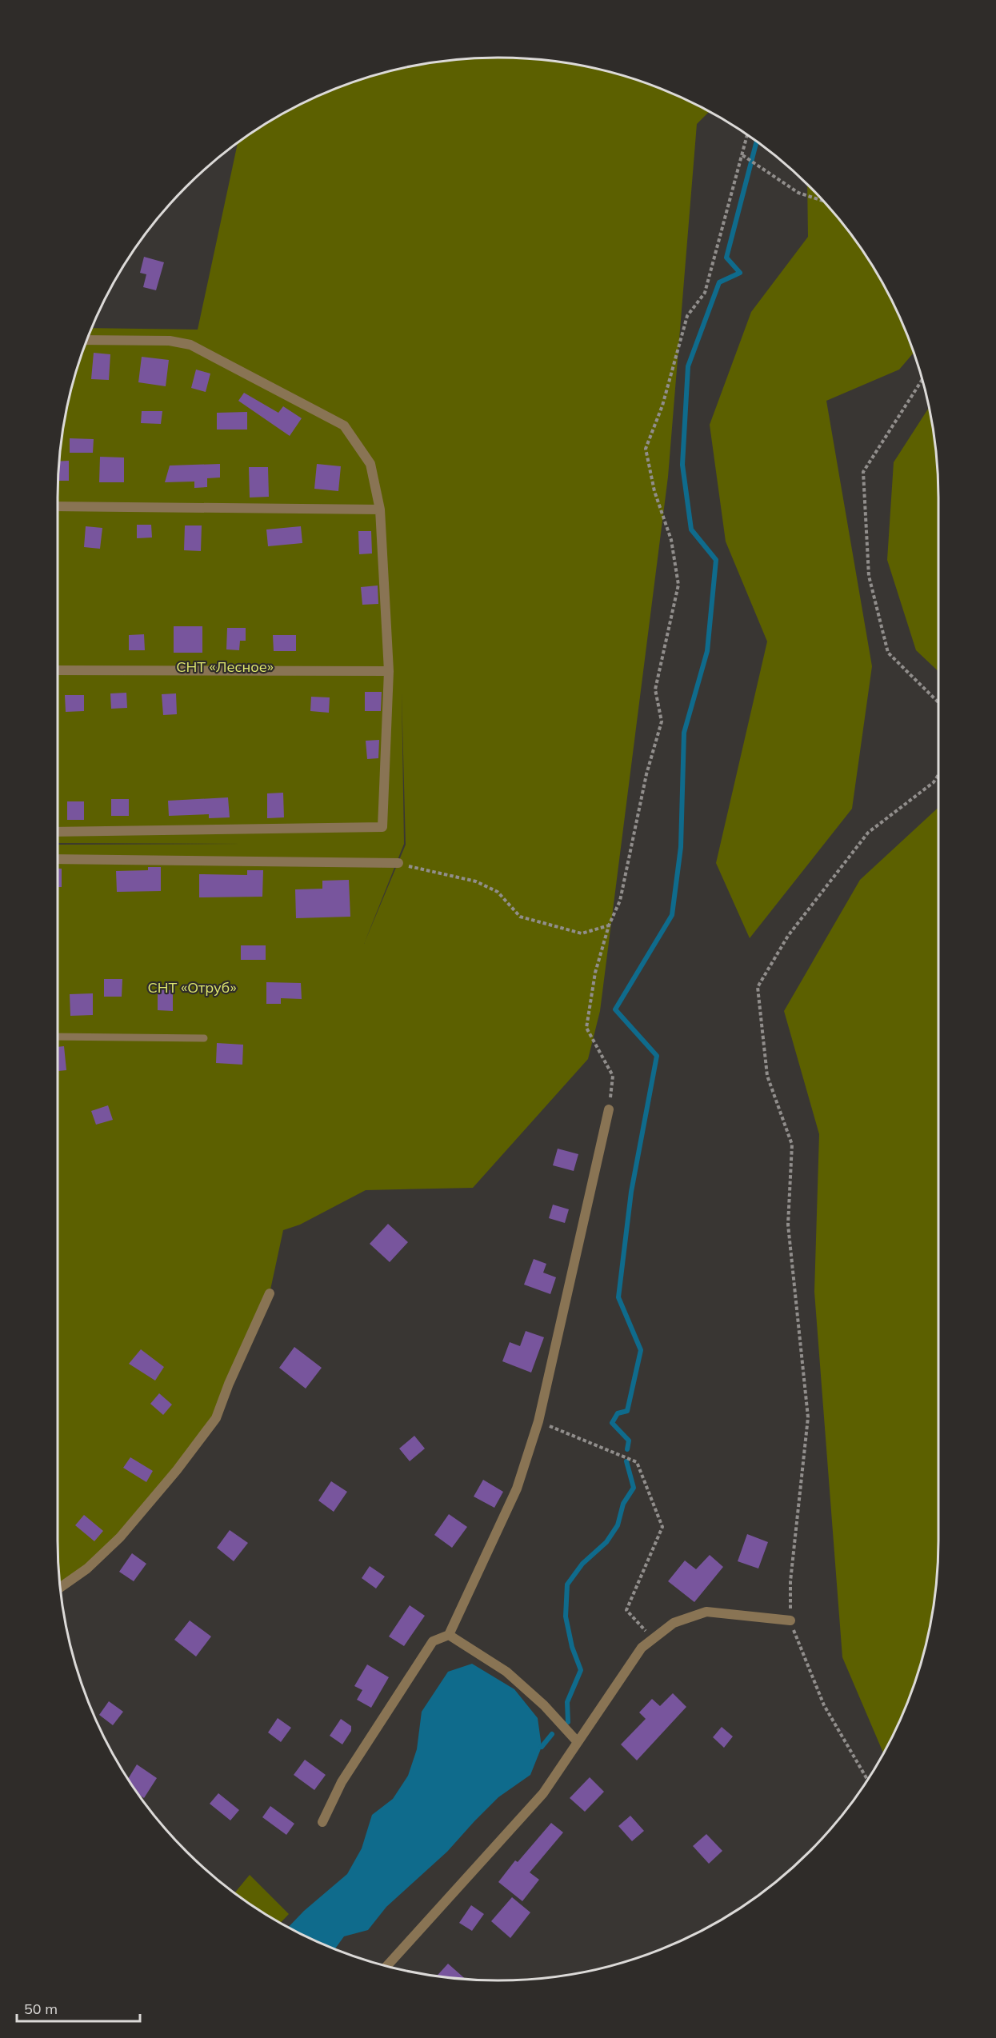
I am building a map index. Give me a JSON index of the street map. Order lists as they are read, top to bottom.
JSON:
{
  "parks": ["СНТ «Лесное»", "СНТ «Отруб»"],
  "scale_bar": "50 m"
}
